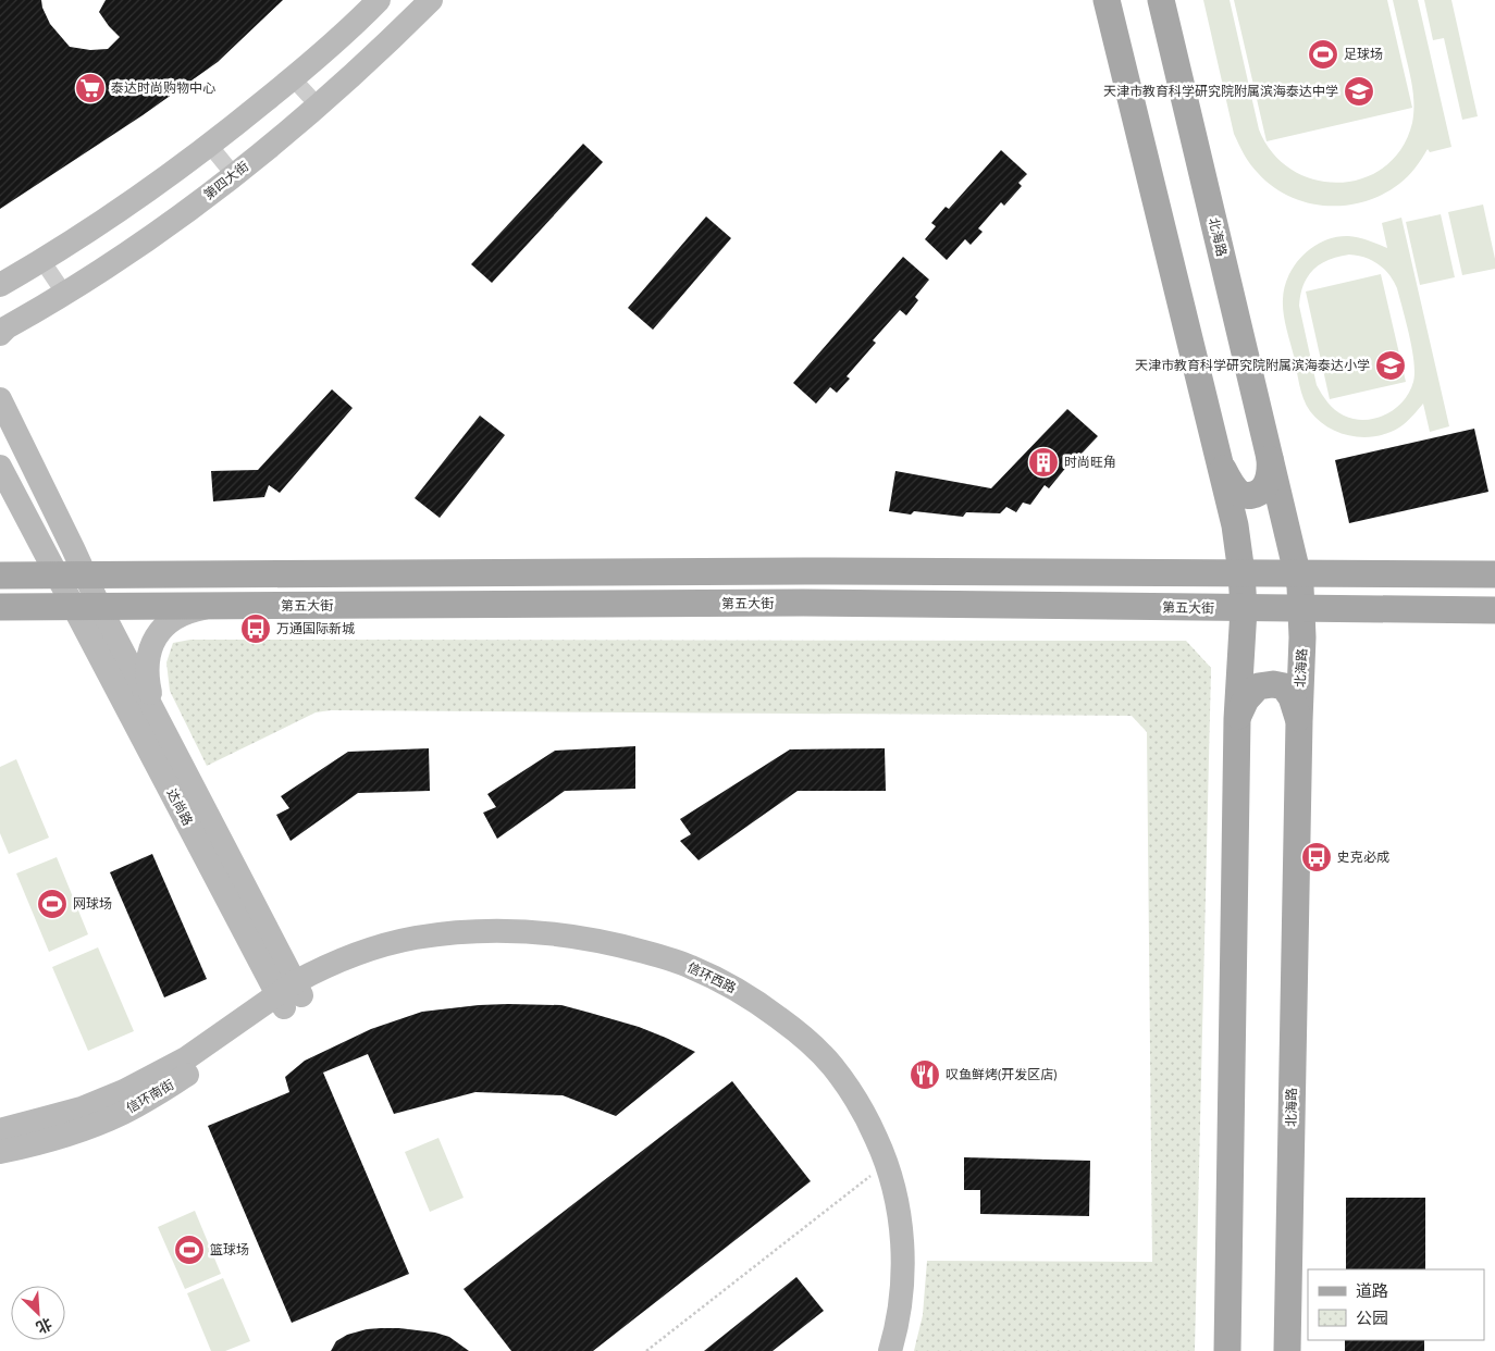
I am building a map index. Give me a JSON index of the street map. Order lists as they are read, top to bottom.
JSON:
{
  "streets": {
    "main road": ["北海路", "第五大街"],
    "street": [
      "第四大街",
      "达尚路",
      "信环西路",
      "信环南街"
    ]
  },
  "crossings": [
    ["北海路", "第五大街"],
    ["第五大街", "达尚路"],
    ["达尚路", "信环西路"],
    ["达尚路", "信环南街"],
    ["信环西路", "信环南街"]
  ],
  "places": {
    "sports": ["足球场", "网球场", "篮球场"],
    "supermarket": ["泰达时尚购物中心"],
    "school or university": ["天津市教育科学研究院附属滨海泰达中学", "天津市教育科学研究院附属滨海泰达小学"],
    "building": ["时尚旺角"],
    "bus stop": ["万通国际新城", "史克必成"],
    "restaurant": ["叹鱼鲜烤(开发区店)"]
  },
  "legend": ["道路", "公园"],
  "north": "bottom right"
}
